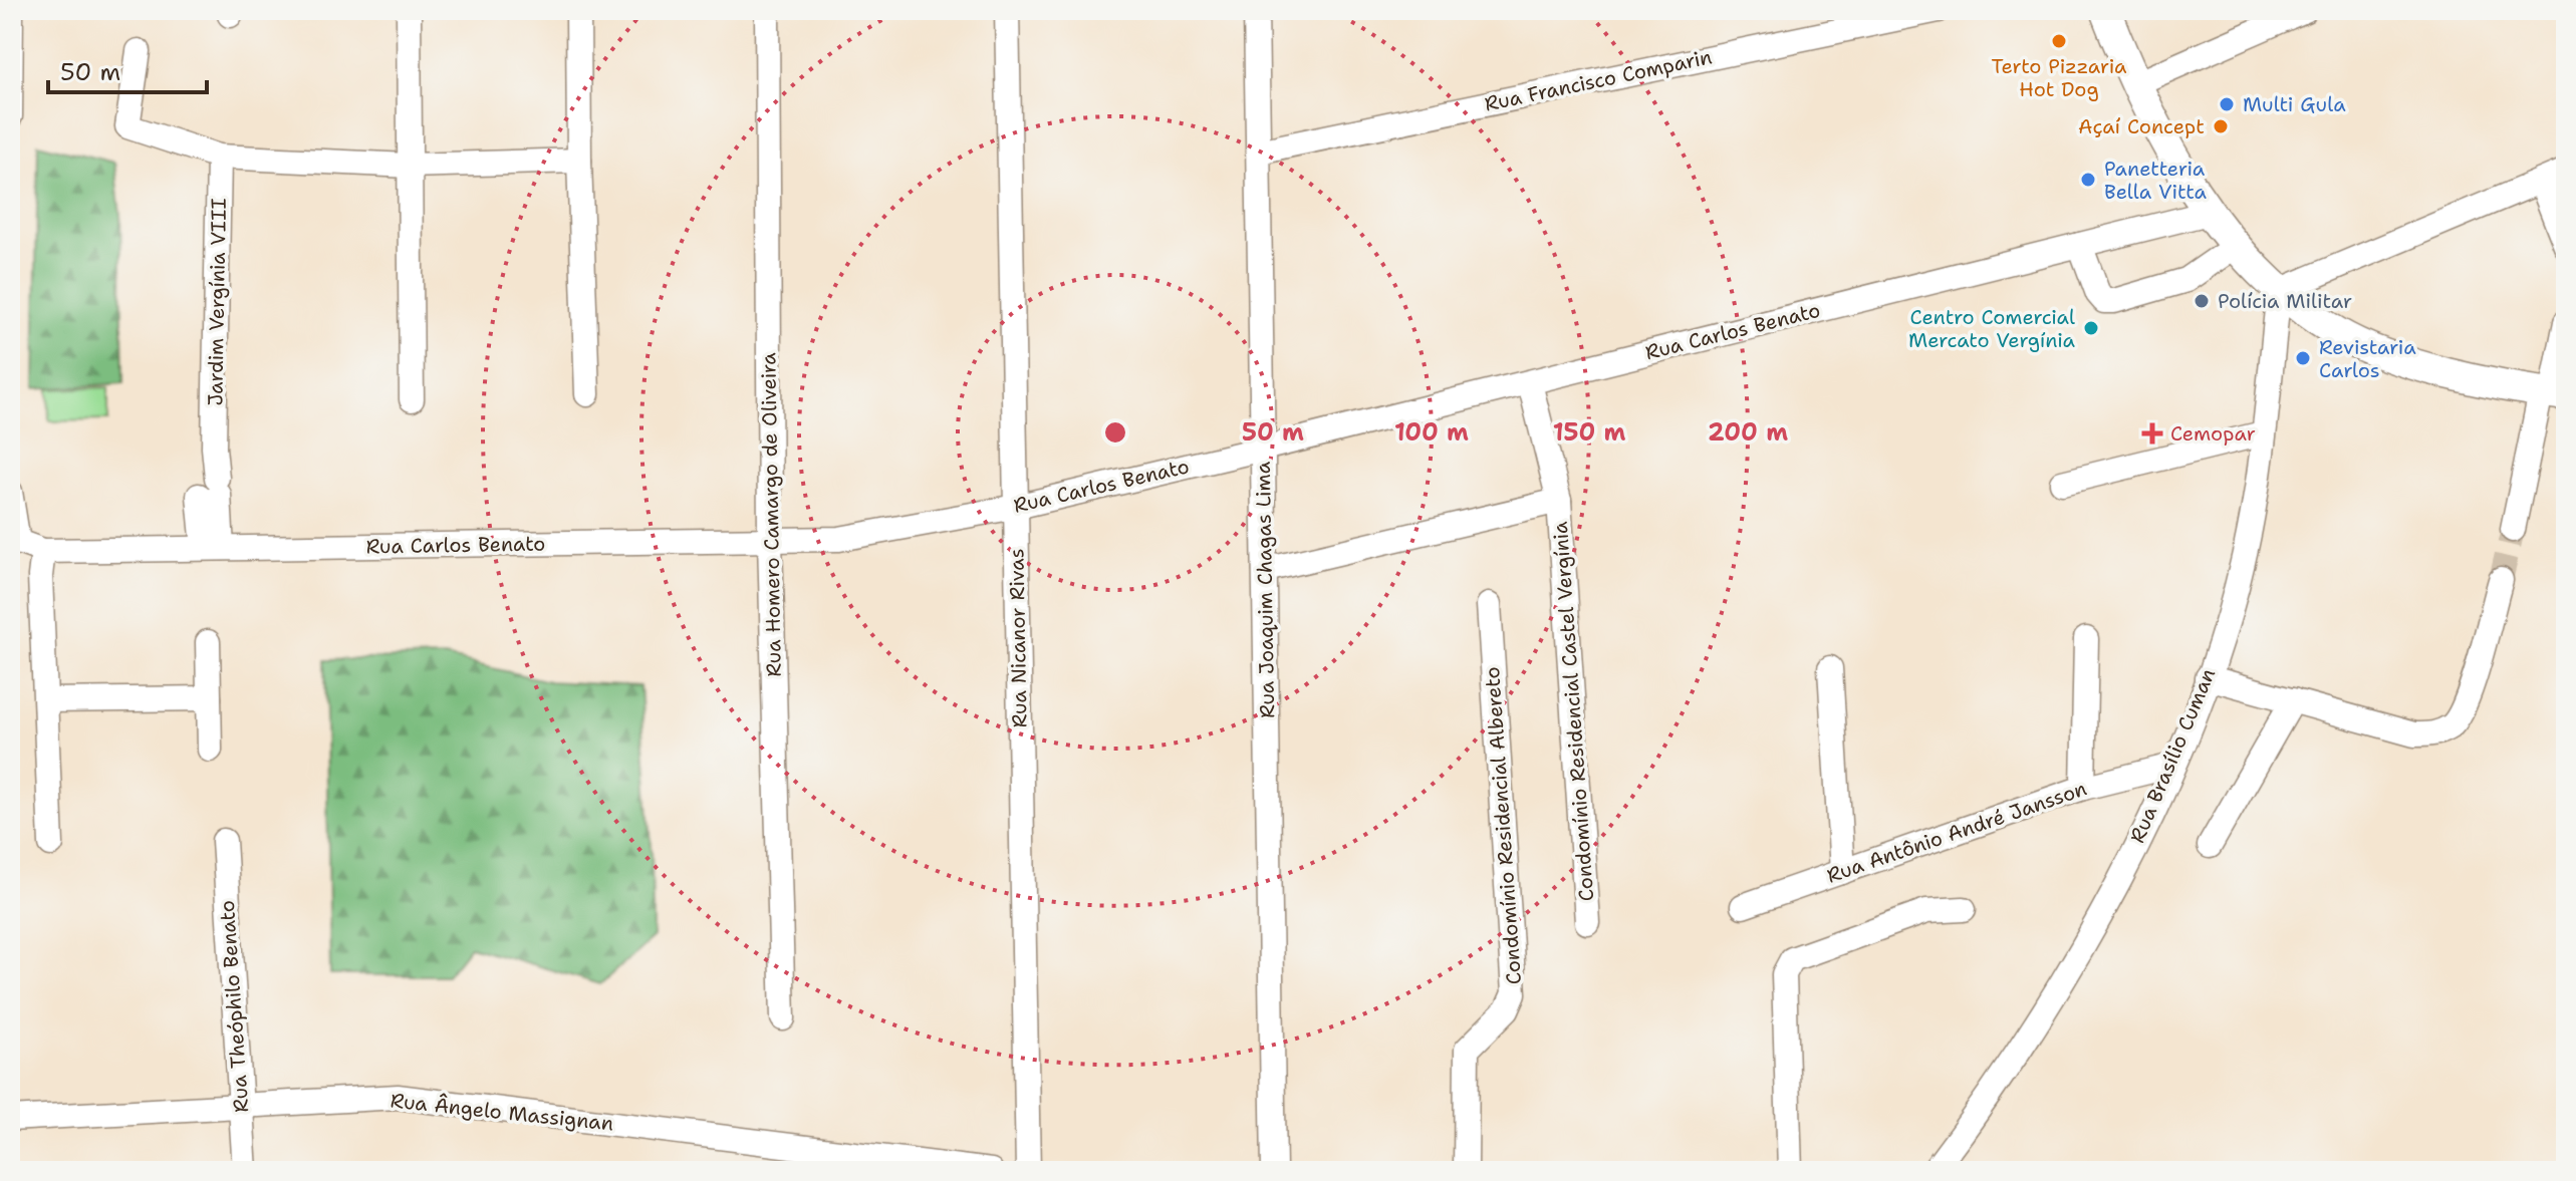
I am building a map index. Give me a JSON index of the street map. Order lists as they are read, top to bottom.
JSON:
{
  "streets": {
    "street": [
      "Rua Francisco Comparin",
      "Jardim Vergínia VIII",
      "Rua Carlos Benato",
      "Rua Homero Camargo de Oliveira",
      "Rua Joaquim Chagas Lima",
      "Rua Nicanor Rivas",
      "Condomínio Residencial Castel Vergínia",
      "Rua Brasílio Cuman",
      "Condomínio Residencial Albereto",
      "Rua Antônio André Jansson",
      "Rua Theóphilo Benato",
      "Rua Ângelo Massignan"
    ]
  },
  "crossings": [
    ["Rua Francisco Comparin", "Rua Joaquim Chagas Lima"],
    ["Jardim Vergínia VIII", "Rua Carlos Benato"],
    ["Rua Carlos Benato", "Rua Homero Camargo de Oliveira"],
    ["Rua Carlos Benato", "Rua Joaquim Chagas Lima"],
    ["Rua Carlos Benato", "Rua Nicanor Rivas"],
    ["Rua Carlos Benato", "Condomínio Residencial Castel Vergínia"],
    ["Rua Joaquim Chagas Lima", "Condomínio Residencial Castel Vergínia"],
    ["Rua Brasílio Cuman", "Rua Antônio André Jansson"],
    ["Rua Theóphilo Benato", "Rua Ângelo Massignan"]
  ],
  "places": {
    "other": [
      "Terto Pizzaria Hot Dog",
      "Multi Gula",
      "Açaí Concept",
      "Panetteria Bella Vitta",
      "Polícia Militar",
      "Centro Comercial Mercato Vergínia",
      "Revistaria Carlos"
    ],
    "health": ["Cemopar"]
  },
  "scale_bar": "50 m",
  "rings": [
    "50 m",
    "100 m",
    "150 m",
    "200 m"
  ]
}
